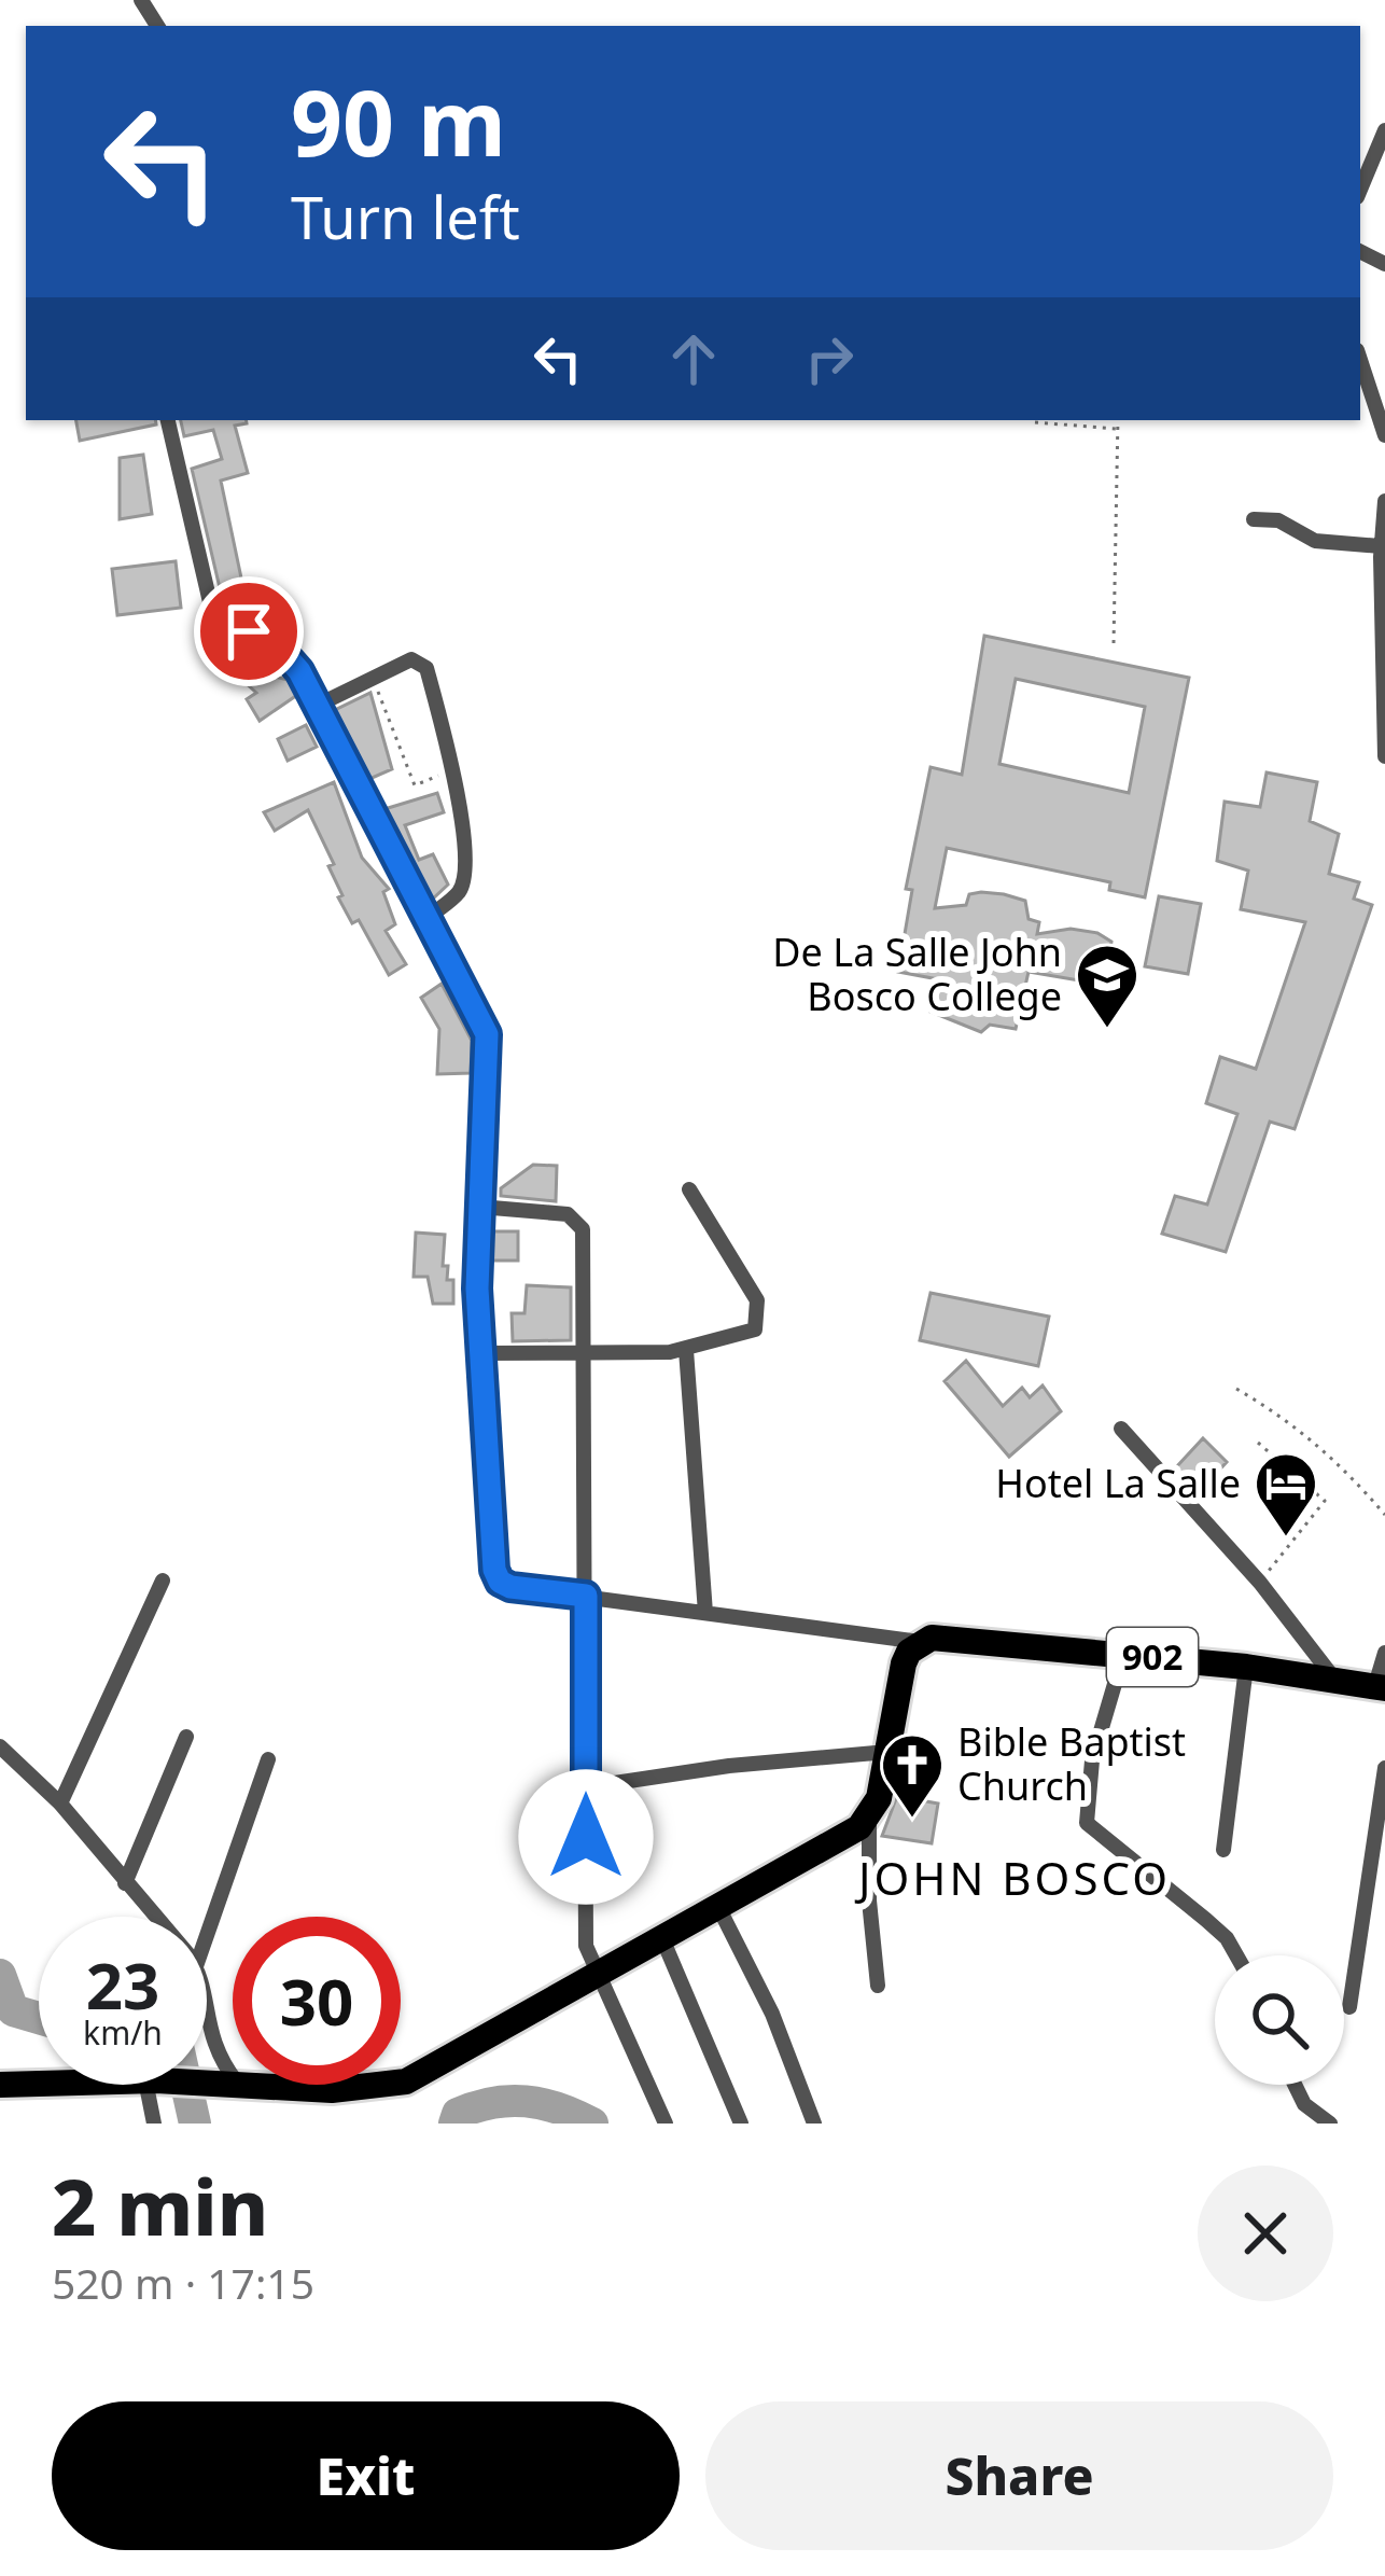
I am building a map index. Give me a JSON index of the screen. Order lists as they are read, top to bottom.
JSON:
{
  "streets": {
    "highway": ["902"]
  },
  "districts": ["JOHN BOSCO"],
  "places": {
    "school or university": ["De La Salle John Bosco College"],
    "hotel": ["Hotel La Salle"],
    "church": ["Bible Baptist Church"]
  },
  "page": {
    "turn": ["90 m", "Turn left"],
    "speed": "23 km/h",
    "limit": "30",
    "heading": ["2 min", "520 m · 17:15"],
    "buttons": ["Exit", "Share"]
  }
}
